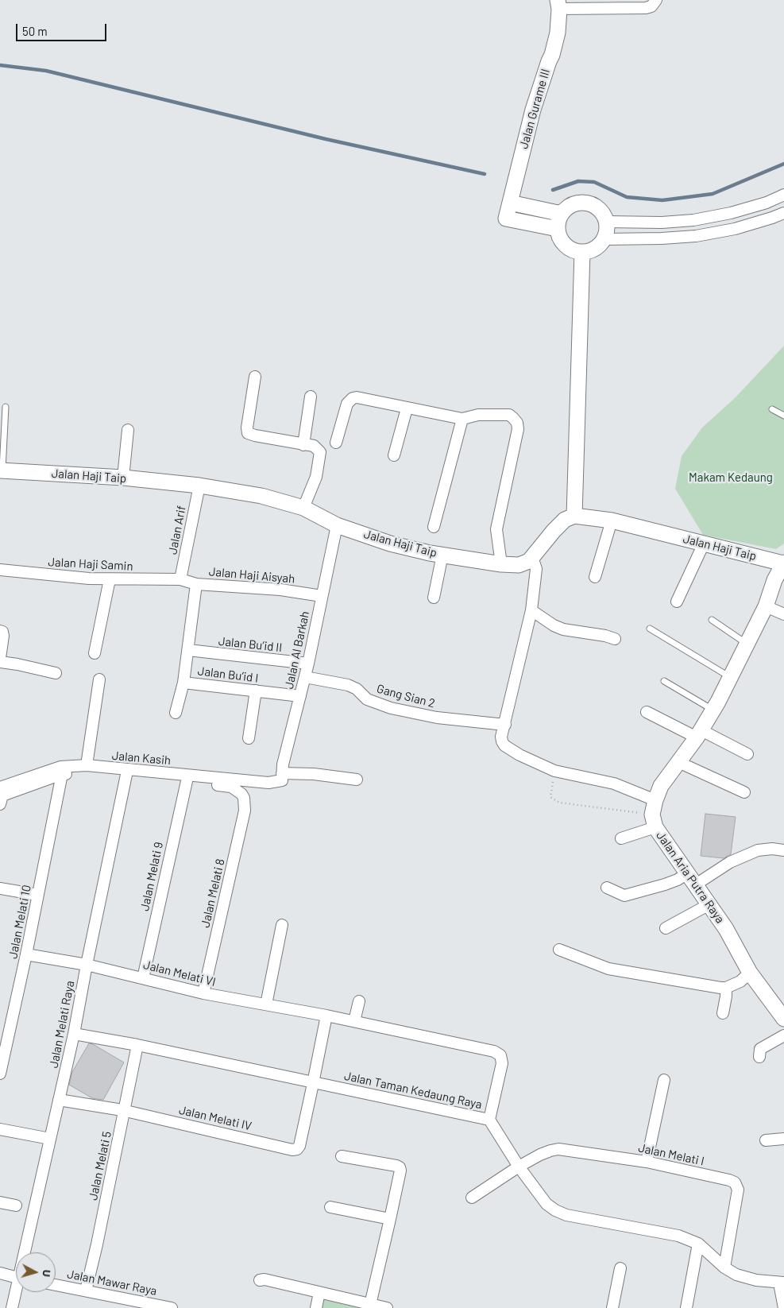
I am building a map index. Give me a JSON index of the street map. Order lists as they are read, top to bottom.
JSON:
{
  "streets": {
    "street": [
      "Jalan Gurame III",
      "Jalan Haji Taip",
      "Jalan Arif",
      "Jalan Haji Samin",
      "Jalan Haji Aisyah",
      "Jalan Bu’id II",
      "Jalan Al Barkah",
      "Jalan Bu’id I",
      "Gang Sian 2",
      "Jalan Kasih",
      "Jalan Melati 9",
      "Jalan Aria Putra Raya",
      "Jalan Melati 8",
      "Jalan Melati 10",
      "Jalan Melati VI",
      "Jalan Melati Raya",
      "Jalan Taman Kedaung Raya",
      "Jalan Melati IV",
      "Jalan Melati I",
      "Jalan Melati 5",
      "Jalan Mawar Raya"
    ]
  },
  "crossings": [
    ["Jalan Haji Taip", "Jalan Arif"],
    ["Jalan Haji Taip", "Jalan Al Barkah"],
    ["Jalan Arif", "Jalan Haji Samin"],
    ["Jalan Arif", "Jalan Haji Aisyah"],
    ["Jalan Haji Samin", "Jalan Haji Aisyah"],
    ["Jalan Haji Aisyah", "Jalan Al Barkah"],
    ["Jalan Bu’id II", "Jalan Al Barkah"],
    ["Jalan Al Barkah", "Jalan Bu’id I"],
    ["Jalan Al Barkah", "Gang Sian 2"],
    ["Jalan Al Barkah", "Jalan Kasih"],
    ["Jalan Melati 9", "Jalan Melati 8"],
    ["Jalan Melati 9", "Jalan Melati VI"],
    ["Jalan Melati 8", "Jalan Melati VI"],
    ["Jalan Melati 10", "Jalan Melati VI"],
    ["Jalan Melati VI", "Jalan Melati Raya"],
    ["Jalan Melati VI", "Jalan Taman Kedaung Raya"],
    ["Jalan Melati Raya", "Jalan Taman Kedaung Raya"],
    ["Jalan Melati Raya", "Jalan Melati IV"],
    ["Jalan Taman Kedaung Raya", "Jalan Melati IV"],
    ["Jalan Taman Kedaung Raya", "Jalan Melati I"],
    ["Jalan Taman Kedaung Raya", "Jalan Melati 5"],
    ["Jalan Melati IV", "Jalan Melati 5"],
    ["Jalan Melati 5", "Jalan Mawar Raya"]
  ],
  "parks": ["Makam Kedaung"],
  "scale_bar": "50 m",
  "north": "right"
}
